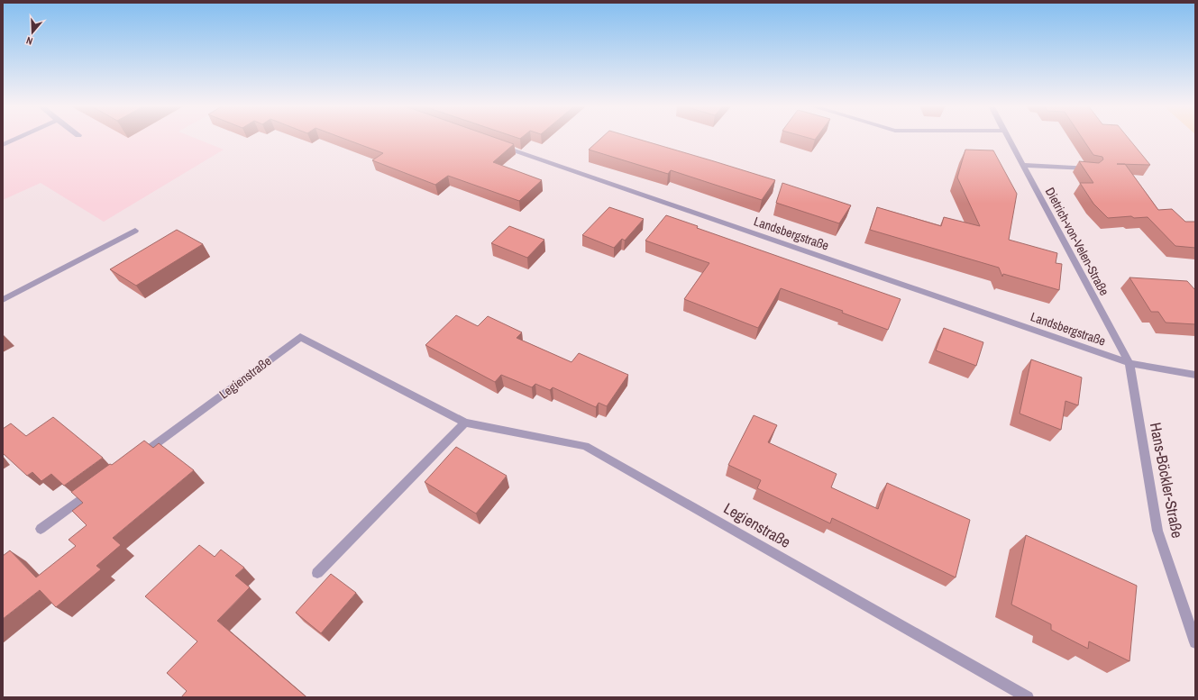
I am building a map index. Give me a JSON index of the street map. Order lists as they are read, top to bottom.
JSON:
{
  "streets": {
    "street": [
      "Landsbergstraße",
      "Dietrich-von-Velen-Straße",
      "Legienstraße",
      "Hans-Böckler-Straße"
    ]
  },
  "crossings": [
    ["Landsbergstraße", "Dietrich-von-Velen-Straße"],
    ["Landsbergstraße", "Hans-Böckler-Straße"],
    ["Dietrich-von-Velen-Straße", "Hans-Böckler-Straße"]
  ],
  "north": "bottom"
}
